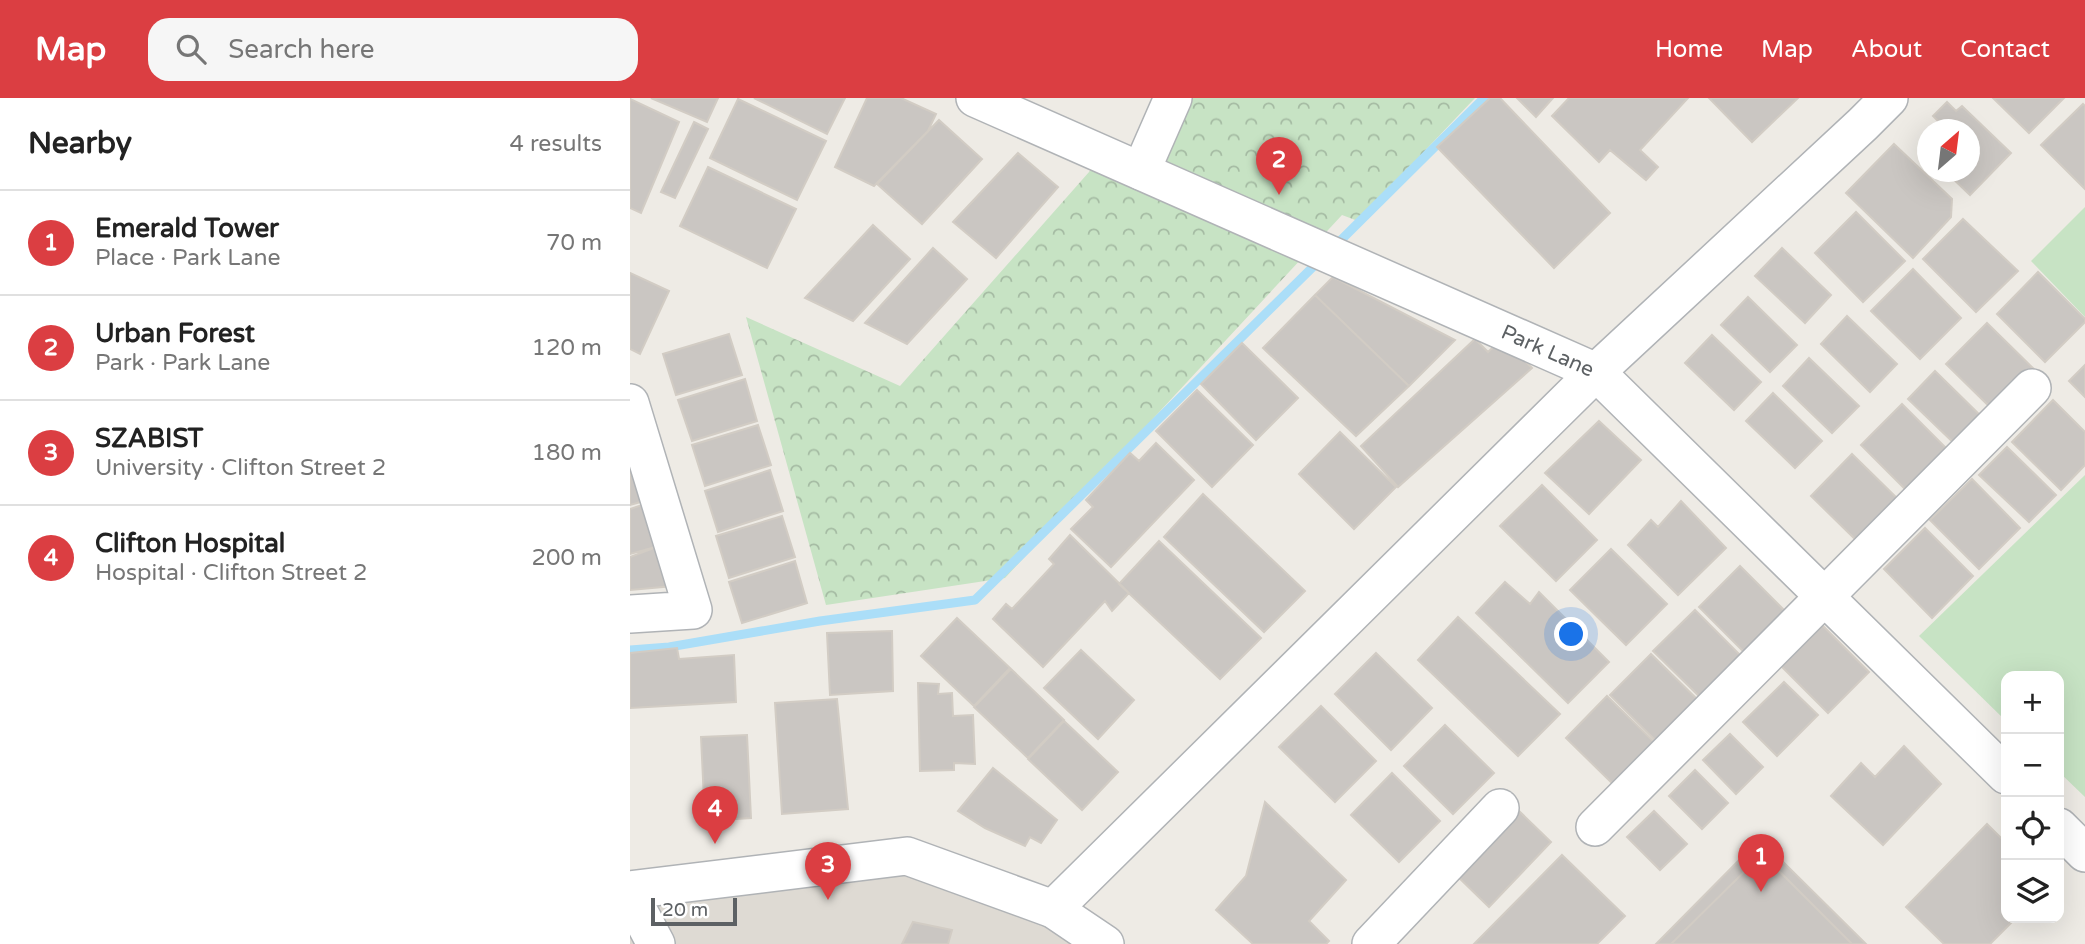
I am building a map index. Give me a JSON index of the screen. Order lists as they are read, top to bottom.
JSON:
{
  "streets": {
    "street": ["Park Lane"]
  },
  "scale_bar": "20 m",
  "north": "top right",
  "page": {
    "header": "Map",
    "search": "Search here",
    "nav": [
      "Home",
      "Map",
      "About",
      "Contact"
    ],
    "heading": ["Nearby", "4 results"],
    "pins": [
      "2",
      "4",
      "1",
      "3"
    ],
    "list": [
      {
        "mark": "1",
        "name": "Emerald Tower",
        "note": "Place · Park Lane",
        "value": "70 m"
      },
      {
        "mark": "2",
        "name": "Urban Forest",
        "note": "Park · Park Lane",
        "value": "120 m"
      },
      {
        "mark": "3",
        "name": "SZABIST",
        "note": "University · Clifton Street 2",
        "value": "180 m"
      },
      {
        "mark": "4",
        "name": "Clifton Hospital",
        "note": "Hospital · Clifton Street 2",
        "value": "200 m"
      }
    ],
    "map_buttons": ["+", "−"],
    "scale": "20 m"
  }
}
